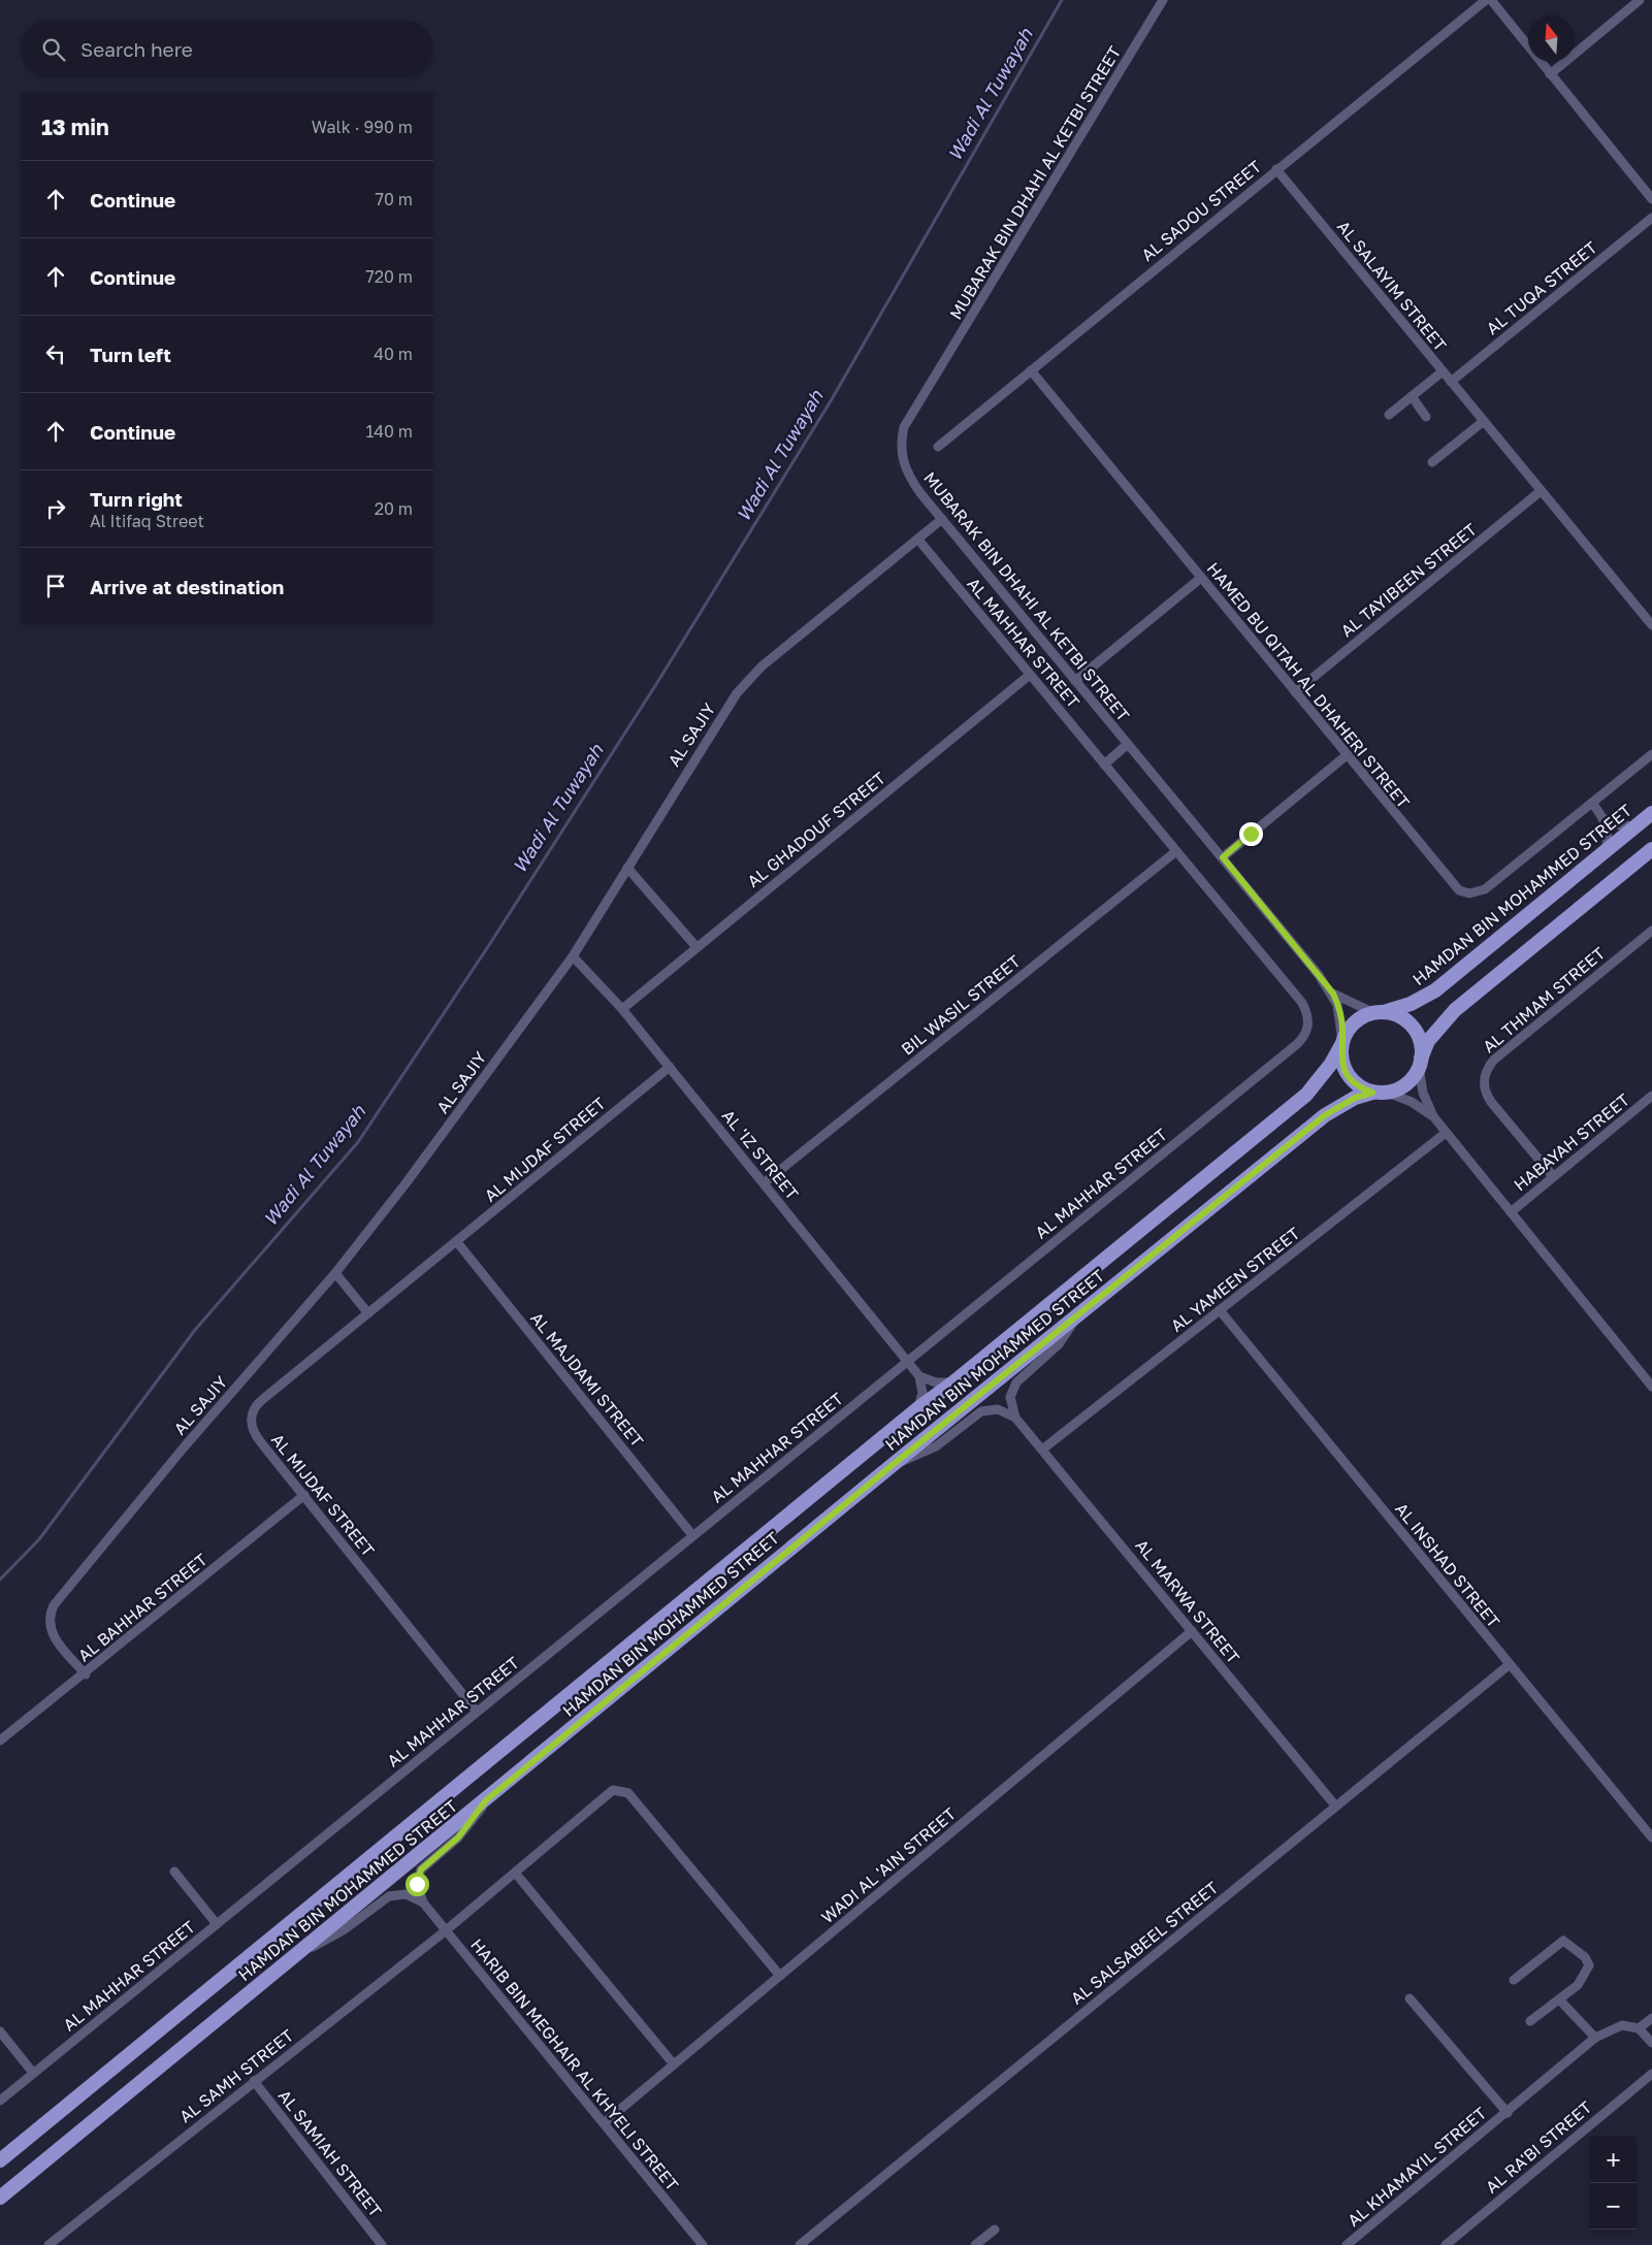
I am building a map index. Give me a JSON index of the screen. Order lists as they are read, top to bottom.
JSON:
{
  "streets": {
    "main road": ["HAMDAN BIN MOHAMMED STREET"],
    "street": [
      "MUBARAK BIN DHAHI AL KETBI STREET",
      "AL SADOU STREET",
      "AL SALAYIM STREET",
      "AL TUQA STREET",
      "AL TAYIBEEN STREET",
      "AL MAHHAR STREET",
      "HAMED BU QITAH AL DHAHERI STREET",
      "AL SAJIY",
      "AL GHADOUF STREET",
      "AL THMAM STREET",
      "BIL WASIL STREET",
      "HABAYAH STREET",
      "AL MIJDAF STREET",
      "AL 'IZ STREET",
      "AL YAMEEN STREET",
      "AL MAJDAMI STREET",
      "AL INSHAD STREET",
      "AL MARWA STREET",
      "AL BAHHAR STREET",
      "WADI AL 'AIN STREET",
      "AL SALSABEEL STREET",
      "HARIB BIN MEGHAIR AL KHYELI STREET",
      "AL SAMH STREET",
      "AL RA'BI STREET",
      "AL SAMIAH STREET",
      "AL KHAMAYIL STREET"
    ]
  },
  "crossings": [
    ["MUBARAK BIN DHAHI AL KETBI STREET", "AL SAJIY"],
    ["MUBARAK BIN DHAHI AL KETBI STREET", "HAMDAN BIN MOHAMMED STREET"],
    ["AL SADOU STREET", "AL SALAYIM STREET"],
    ["AL SADOU STREET", "HAMED BU QITAH AL DHAHERI STREET"],
    ["AL SALAYIM STREET", "AL TUQA STREET"],
    ["AL SALAYIM STREET", "AL TAYIBEEN STREET"],
    ["AL TAYIBEEN STREET", "HAMED BU QITAH AL DHAHERI STREET"],
    ["AL MAHHAR STREET", "AL SAJIY"],
    ["AL MAHHAR STREET", "AL GHADOUF STREET"],
    ["AL MAHHAR STREET", "BIL WASIL STREET"],
    ["AL MAHHAR STREET", "AL MIJDAF STREET"],
    ["AL MAHHAR STREET", "AL 'IZ STREET"],
    ["AL MAHHAR STREET", "AL MAJDAMI STREET"],
    ["AL SAJIY", "AL 'IZ STREET"],
    ["AL SAJIY", "AL BAHHAR STREET"],
    ["AL GHADOUF STREET", "AL 'IZ STREET"],
    ["HAMDAN BIN MOHAMMED STREET", "HARIB BIN MEGHAIR AL KHYELI STREET"],
    ["AL THMAM STREET", "HABAYAH STREET"],
    ["BIL WASIL STREET", "AL 'IZ STREET"],
    ["AL MIJDAF STREET", "AL 'IZ STREET"],
    ["AL MIJDAF STREET", "AL MAJDAMI STREET"],
    ["AL MIJDAF STREET", "AL BAHHAR STREET"],
    ["AL YAMEEN STREET", "AL INSHAD STREET"],
    ["AL YAMEEN STREET", "AL MARWA STREET"],
    ["AL INSHAD STREET", "AL SALSABEEL STREET"],
    ["AL MARWA STREET", "WADI AL 'AIN STREET"],
    ["AL MARWA STREET", "AL SALSABEEL STREET"],
    ["WADI AL 'AIN STREET", "HARIB BIN MEGHAIR AL KHYELI STREET"],
    ["WADI AL 'AIN STREET", "AL SAMH STREET"],
    ["HARIB BIN MEGHAIR AL KHYELI STREET", "AL SAMH STREET"],
    ["AL SAMH STREET", "AL SAMIAH STREET"]
  ],
  "water": ["Wadi Al Tuwayah"],
  "north": "top",
  "page": {
    "search": "Search here",
    "heading": ["13 min", "Walk · 990 m"],
    "list": [
      ["Continue", "70 m"],
      ["Continue", "720 m"],
      ["Turn left", "40 m"],
      ["Continue", "140 m"],
      ["Turn right", "Al Itifaq Street", "20 m"],
      "Arrive at destination"
    ],
    "map_buttons": ["+", "−"]
  }
}
